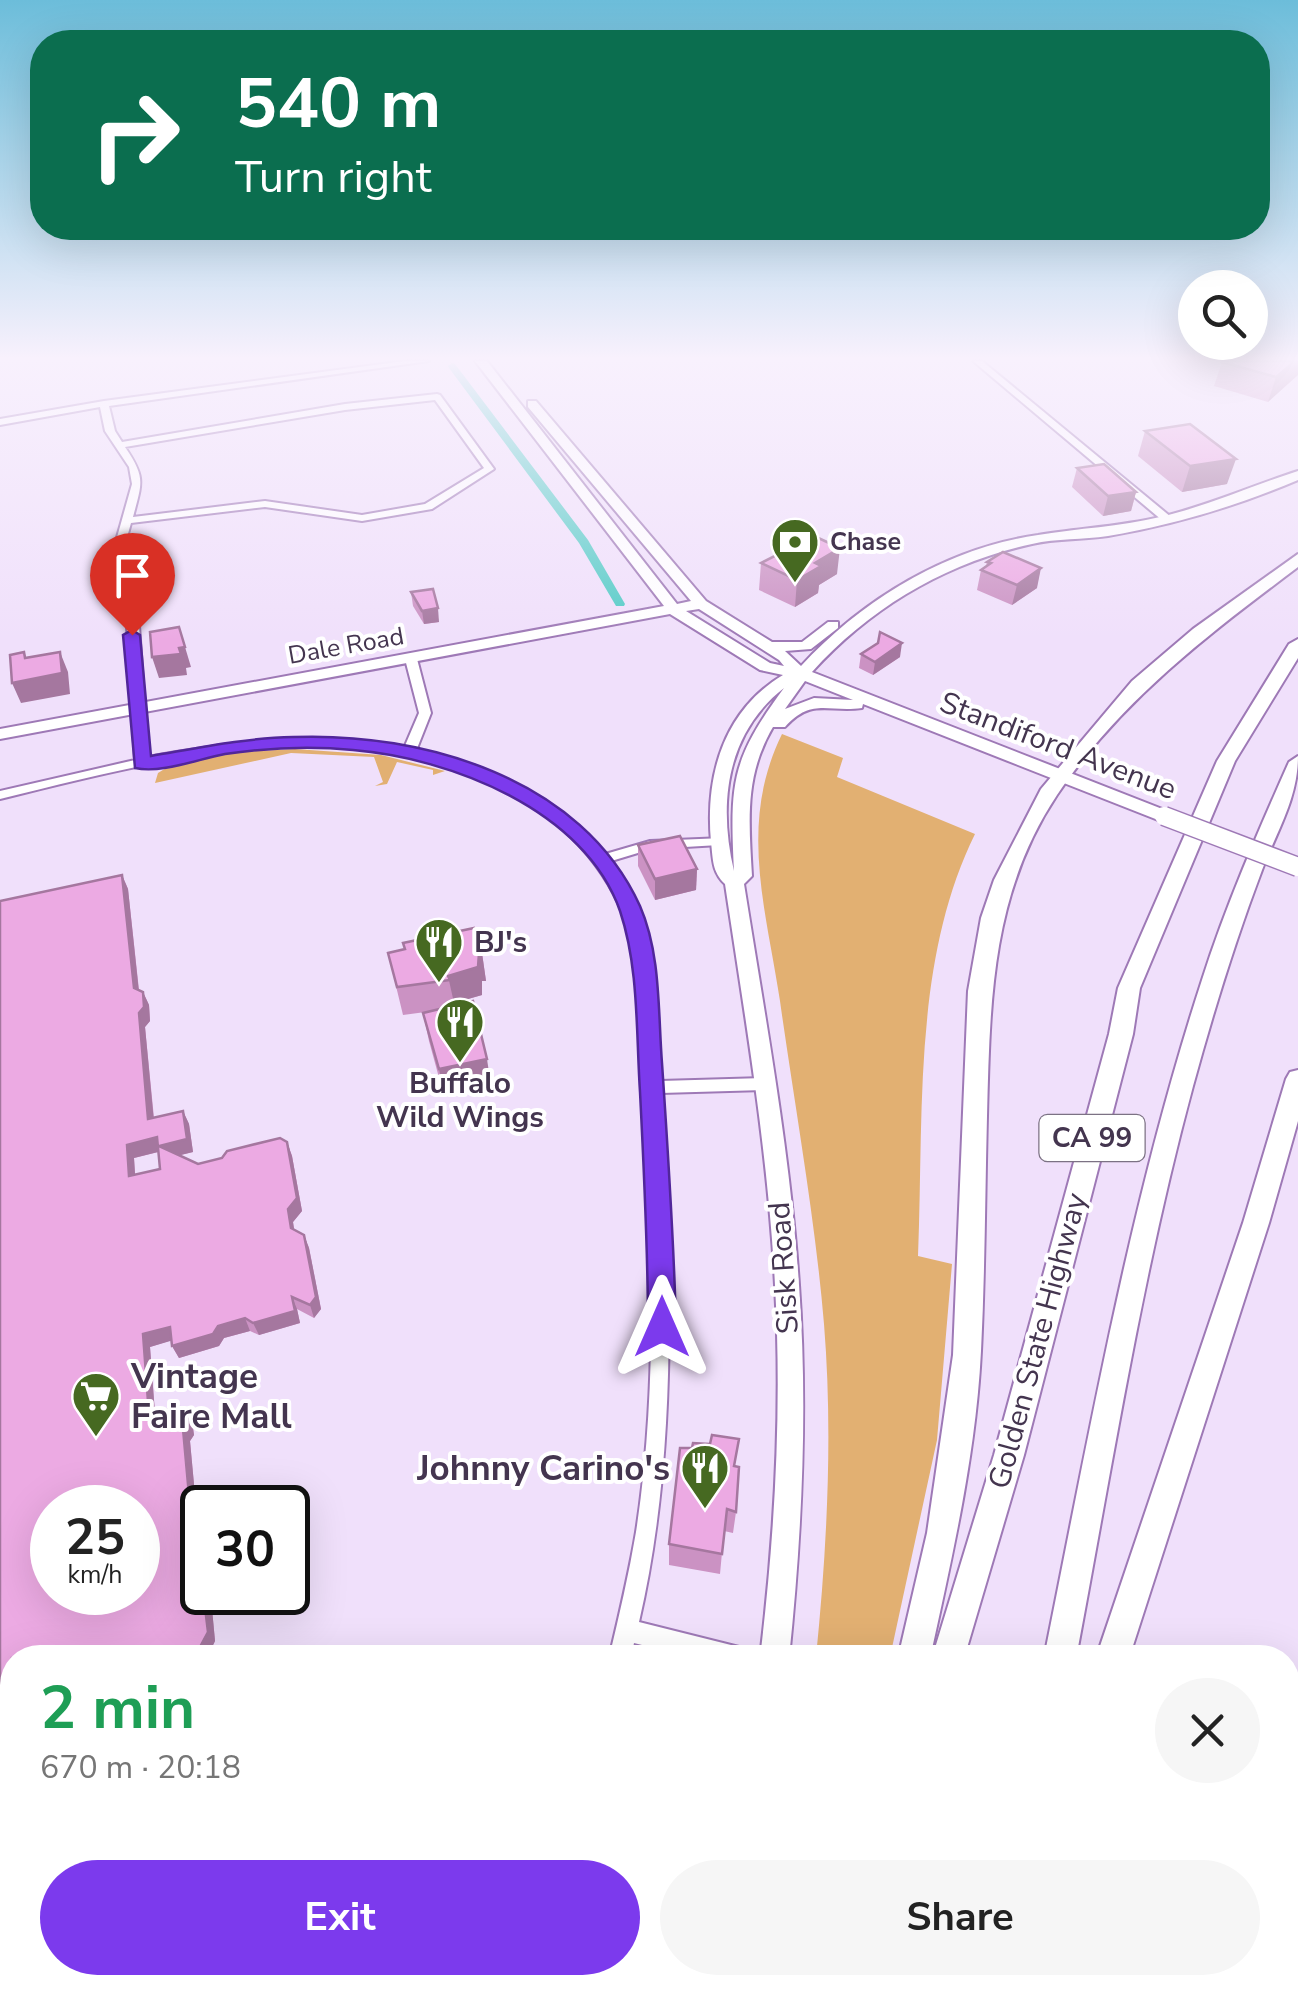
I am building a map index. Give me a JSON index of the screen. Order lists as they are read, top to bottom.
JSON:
{
  "streets": {
    "highway": ["CA 99", "Golden State Highway"],
    "main road": ["Dale Road", "Standiford Avenue", "Sisk Road"]
  },
  "crossings": [
    ["Dale Road", "Standiford Avenue"],
    ["Standiford Avenue", "Sisk Road"]
  ],
  "places": {
    "bank": ["Chase"],
    "restaurant": ["BJ's", "Buffalo Wild Wings", "Johnny Carino's"],
    "supermarket": ["Vintage Faire Mall"]
  },
  "page": {
    "turn": ["540 m", "Turn right"],
    "speed": "25 km/h",
    "limit": "30",
    "heading": ["2 min", "670 m · 20:18"],
    "buttons": ["Exit", "Share"]
  }
}
